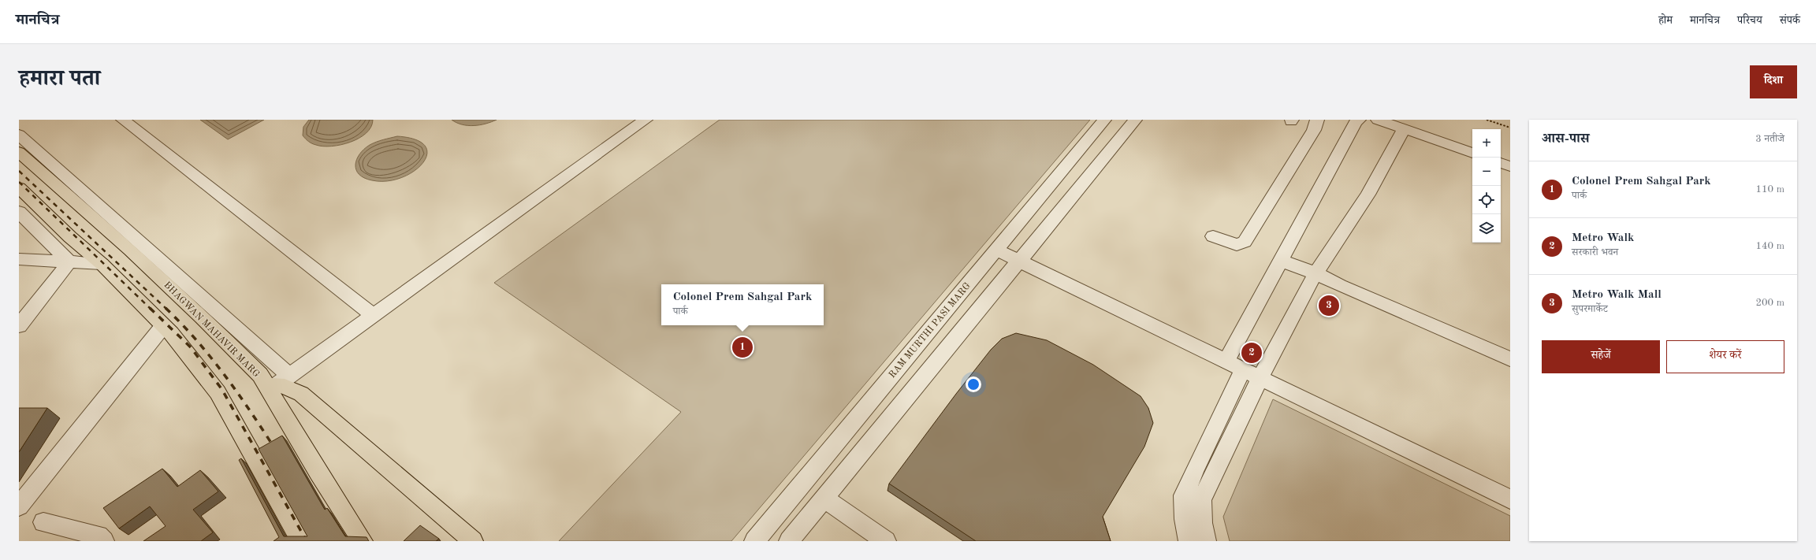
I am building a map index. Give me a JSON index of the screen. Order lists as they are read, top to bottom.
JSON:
{
  "streets": {
    "main road": ["BHAGWAN MAHAVIR MARG"],
    "street": ["RAM MURTHI PASI MARG"]
  },
  "page": {
    "header": "मानचित्र",
    "nav": [
      "होम",
      "मानचित्र",
      "परिचय",
      "संपर्क"
    ],
    "title": "हमारा पता",
    "buttons": [
      "दिशा",
      ["सहेजें", "शेयर करें"]
    ],
    "heading": ["आस-पास", "3 नतीजे"],
    "map_buttons": ["+", "−"],
    "list": [
      {
        "mark": "1",
        "name": "Colonel Prem Sahgal Park",
        "note": "पार्क",
        "value": "110 m"
      },
      {
        "mark": "2",
        "name": "Metro Walk",
        "note": "सरकारी भवन",
        "value": "140 m"
      },
      {
        "mark": "3",
        "name": "Metro Walk Mall",
        "note": "सुपरमार्केट",
        "value": "200 m"
      }
    ],
    "popup": ["Colonel Prem Sahgal Park", "पार्क"],
    "pins": ["3", "1", "2"]
  }
}
